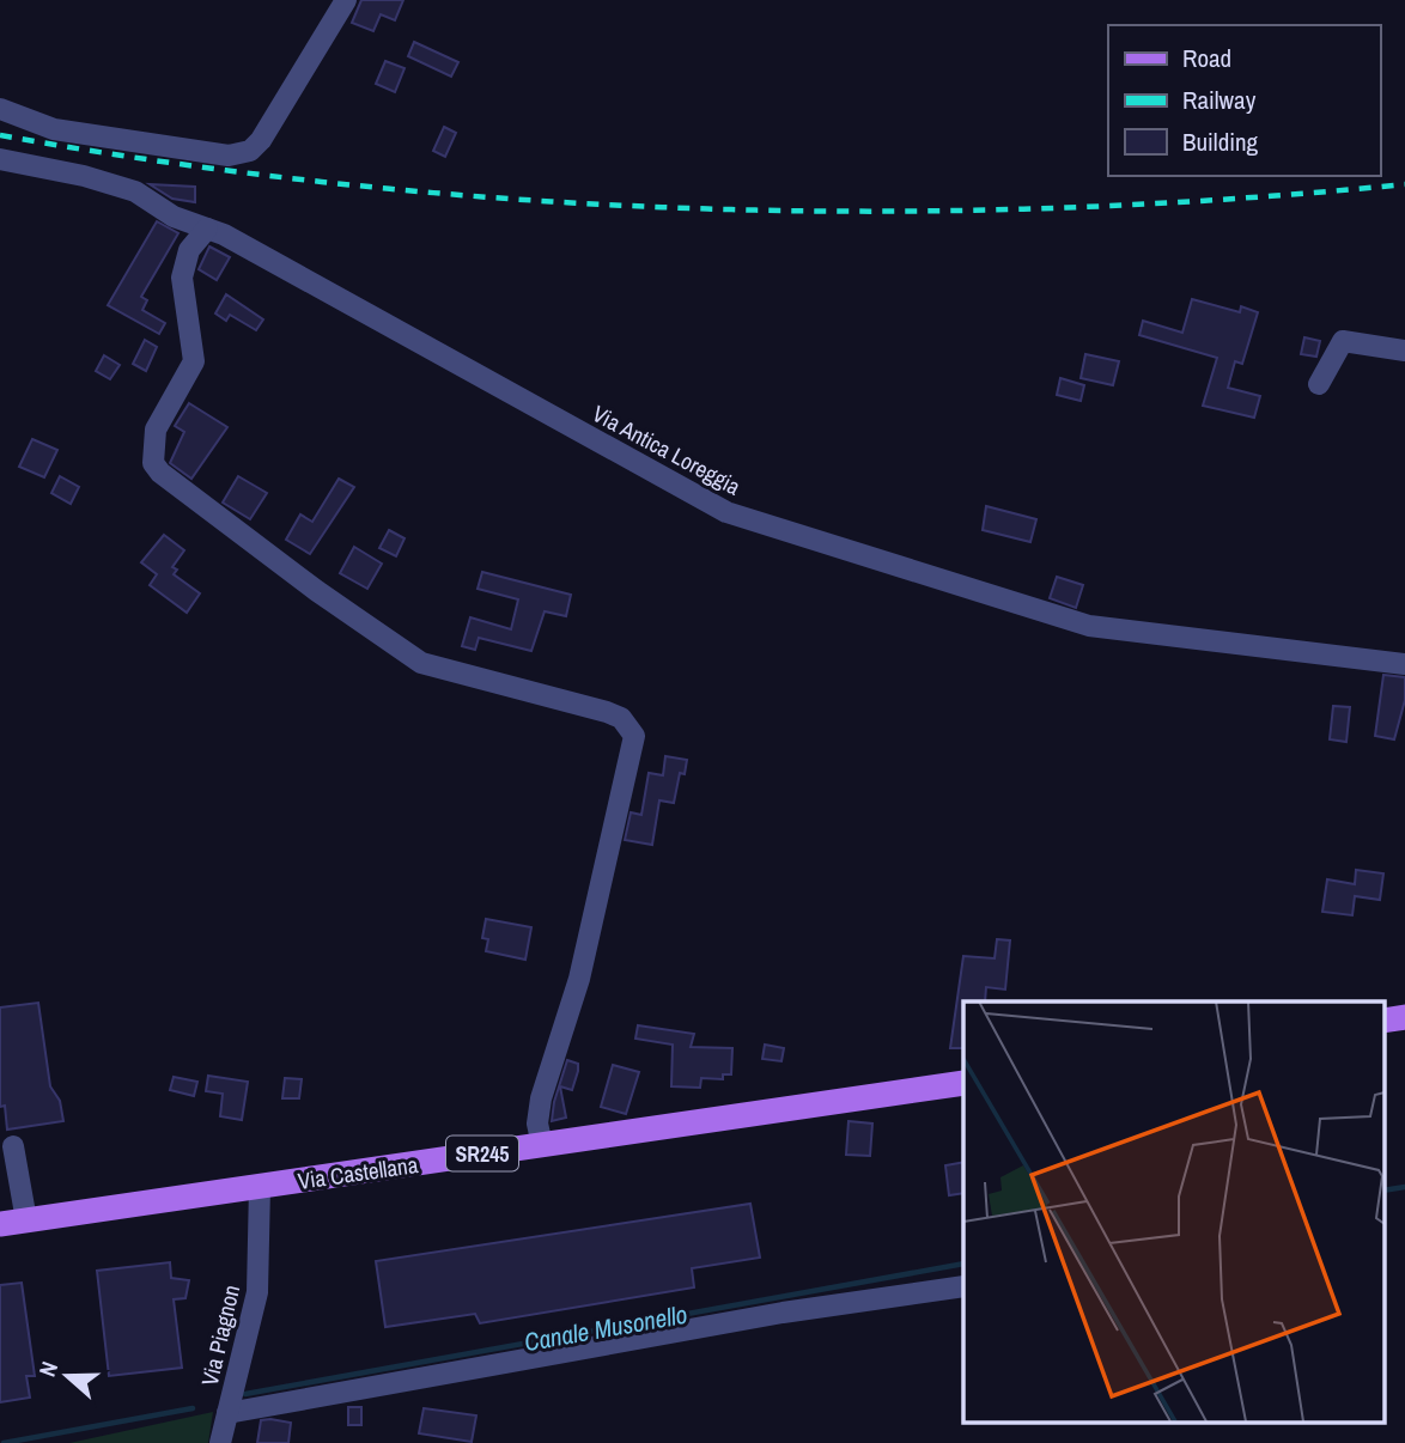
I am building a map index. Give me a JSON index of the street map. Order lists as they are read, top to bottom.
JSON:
{
  "streets": {
    "main road": ["SR245", "Via Castellana"],
    "street": ["Via Antica Loreggia", "Via Piagnon"]
  },
  "crossings": [
    ["Via Castellana", "Via Piagnon"]
  ],
  "water": ["Canale Musonello"],
  "legend": ["Road", "Railway", "Building"],
  "north": "left"
}
